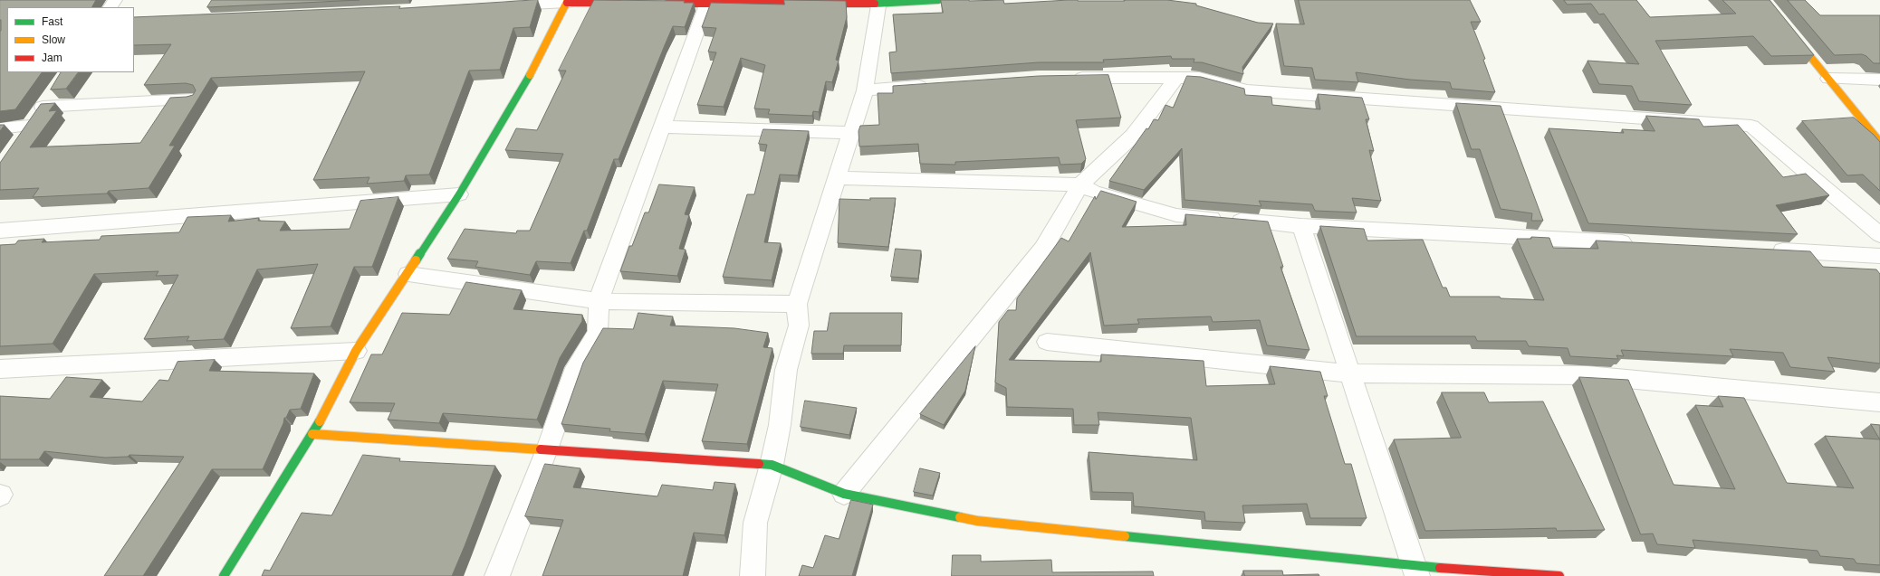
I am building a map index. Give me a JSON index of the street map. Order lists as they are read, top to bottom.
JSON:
{
  "legend": ["Fast", "Slow", "Jam"]
}
